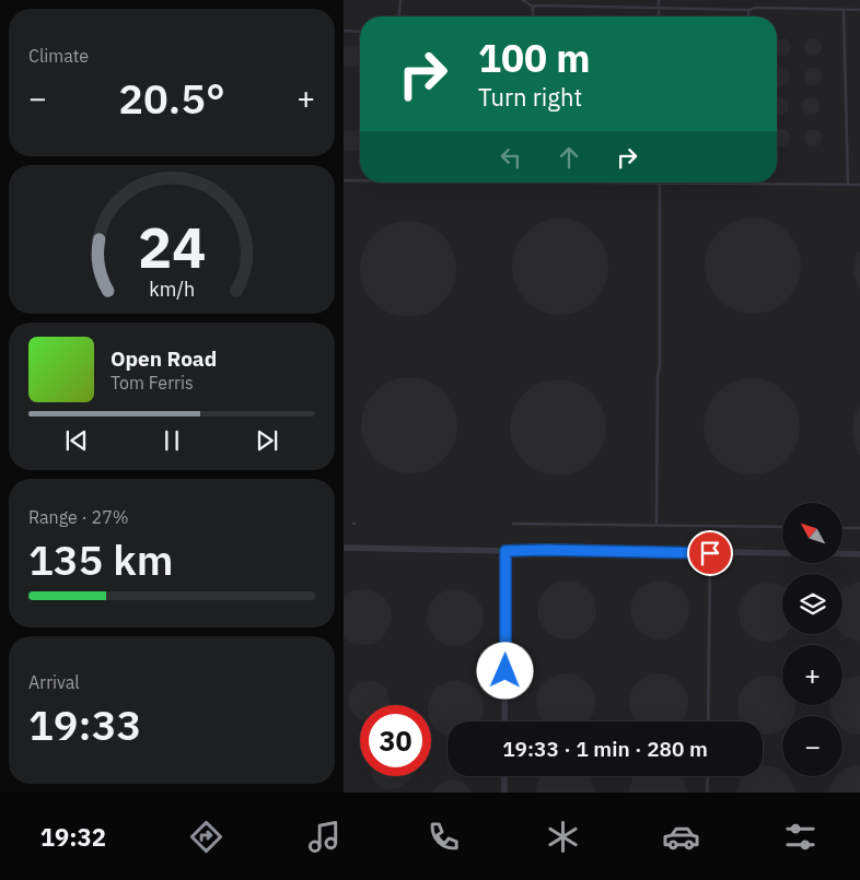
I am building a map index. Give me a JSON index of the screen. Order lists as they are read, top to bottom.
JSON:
{
  "north": "top left",
  "page": {
    "tile": [
      "Climate",
      ["Range · 27%", "135 km"],
      ["Arrival", "19:33"]
    ],
    "turn": ["100 m", "Turn right"],
    "heat": ["−", "20.5°", "+"],
    "song": ["Open Road", "Tom Ferris"],
    "map_buttons": ["+", "−"],
    "limit": "30",
    "trip": "19:33 · 1 min · 280 m",
    "tabs": "19:32",
    "gauge": ["24", "km/h"]
  }
}
